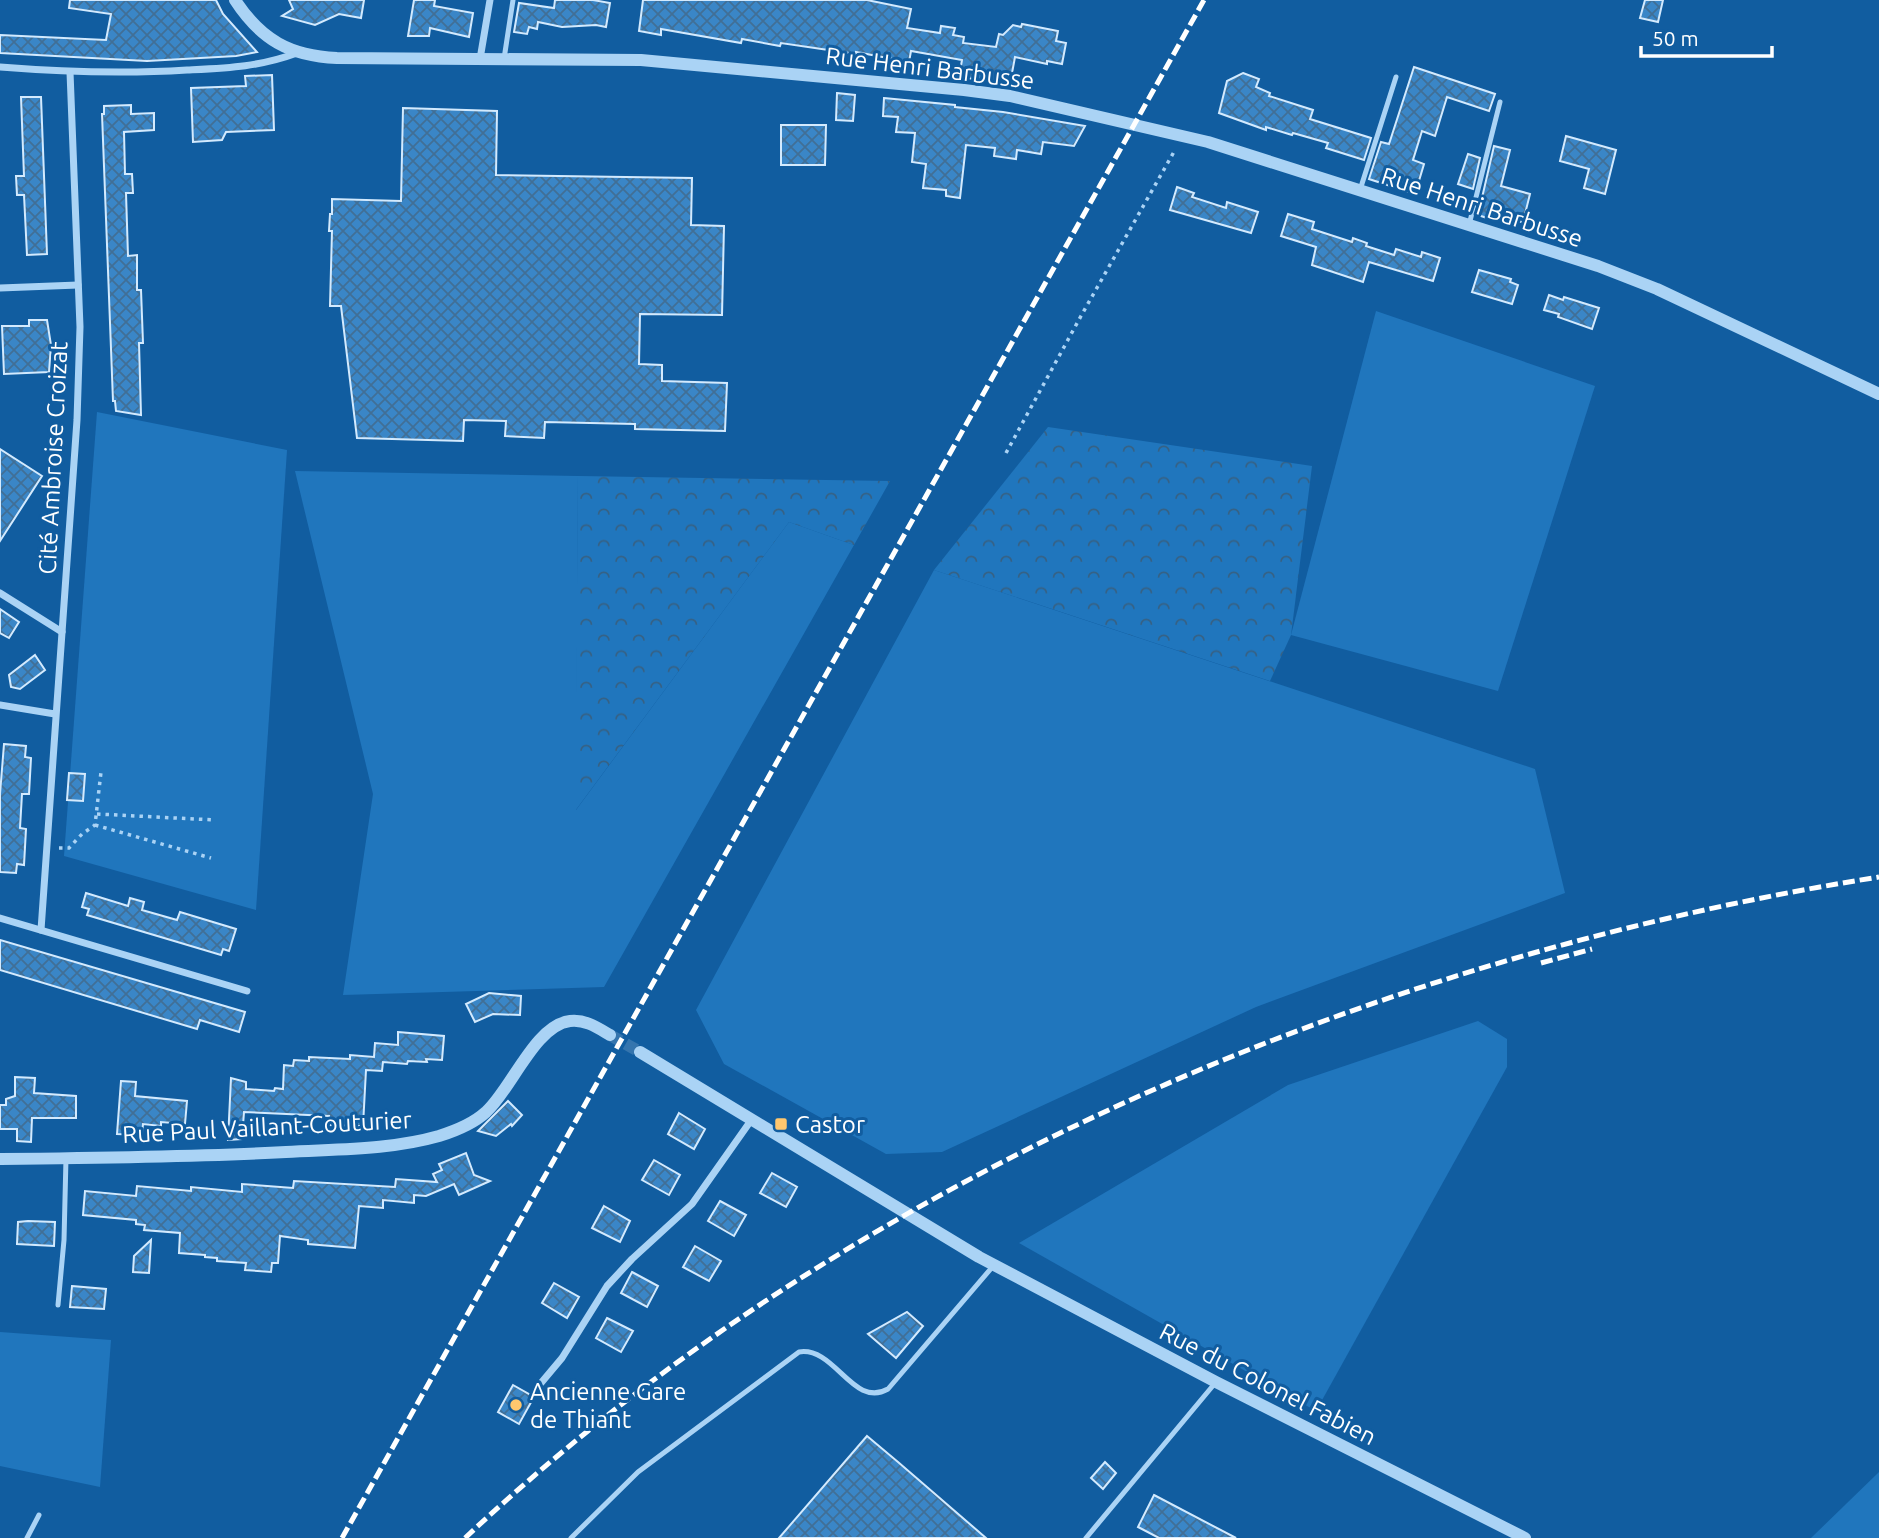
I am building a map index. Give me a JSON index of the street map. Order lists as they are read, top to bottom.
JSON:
{
  "streets": {
    "street": [
      "Rue Henri Barbusse",
      "Cité Ambroise Croizat",
      "Rue Paul Vaillant-Couturier",
      "Rue du Colonel Fabien"
    ]
  },
  "places": {
    "transit": ["Castor"],
    "other": ["Ancienne Gare de Thiant"]
  },
  "scale_bar": "50 m"
}
